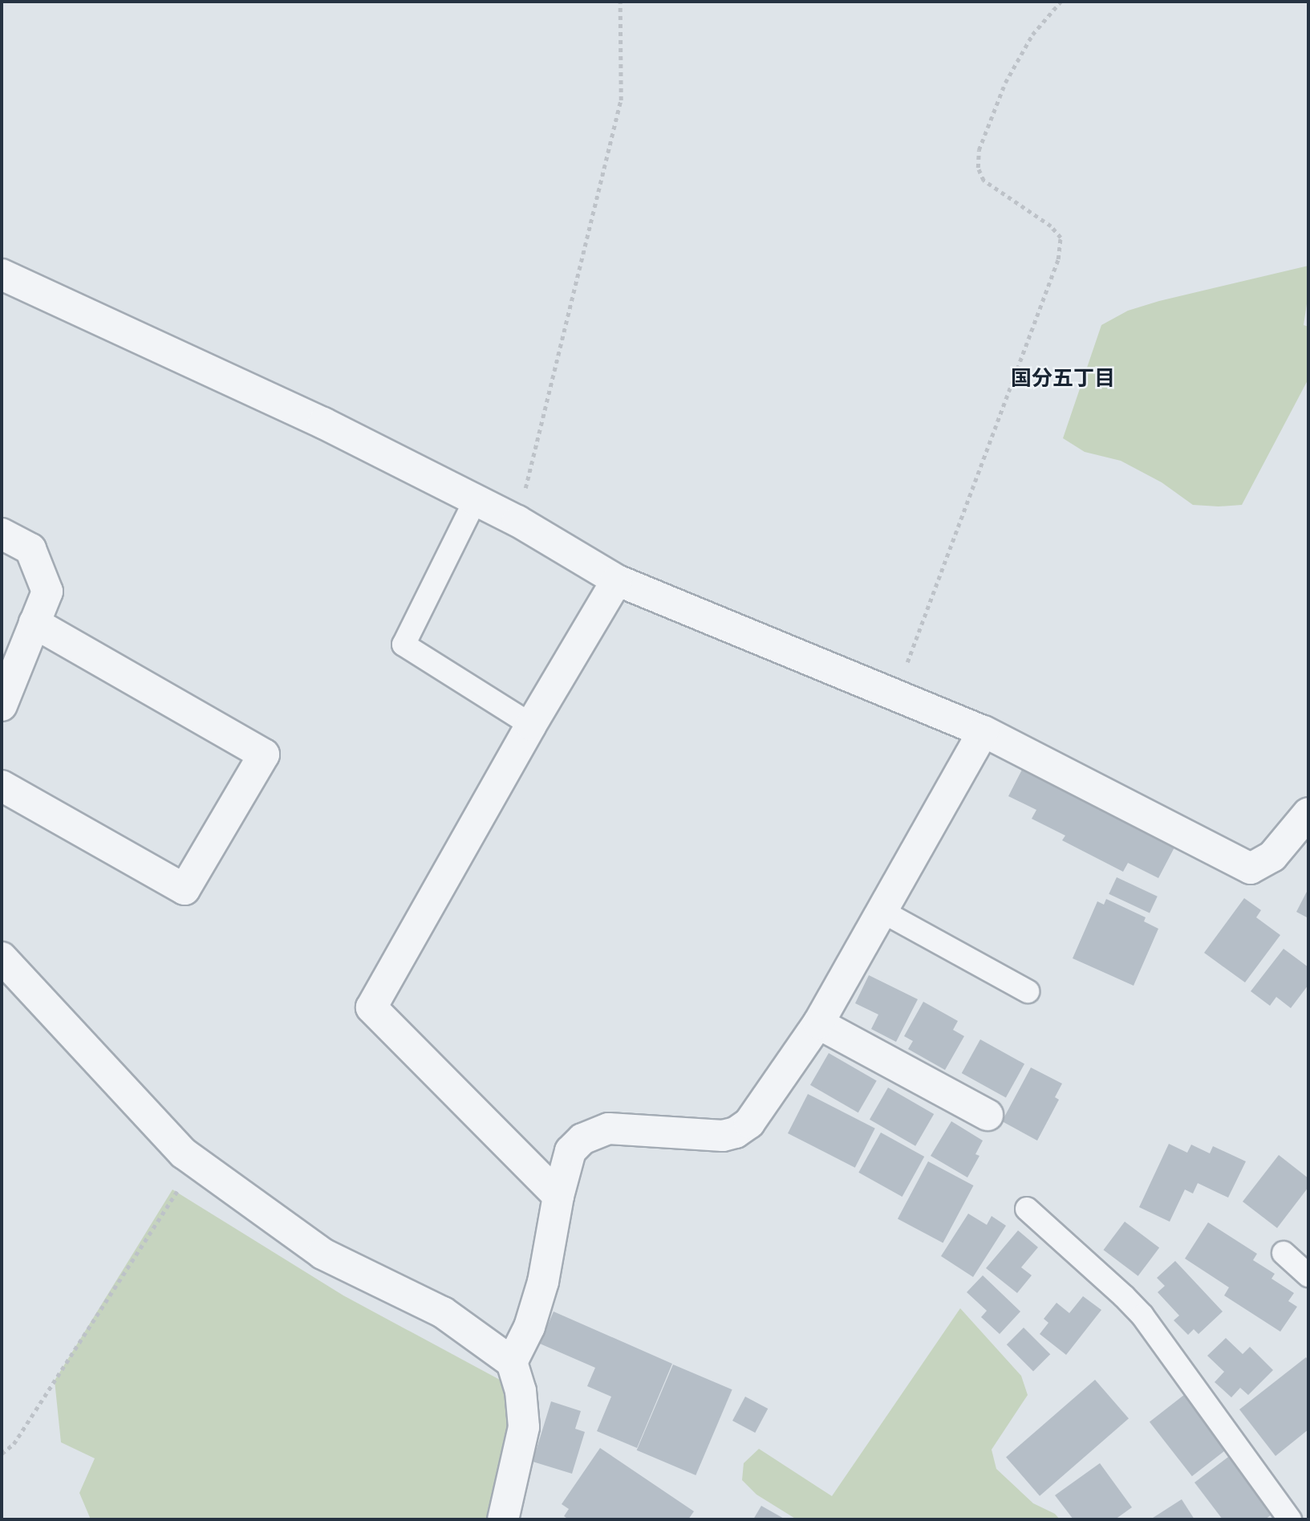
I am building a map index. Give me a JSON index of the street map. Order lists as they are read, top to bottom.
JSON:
{
  "districts": ["国分五丁目"]
}
